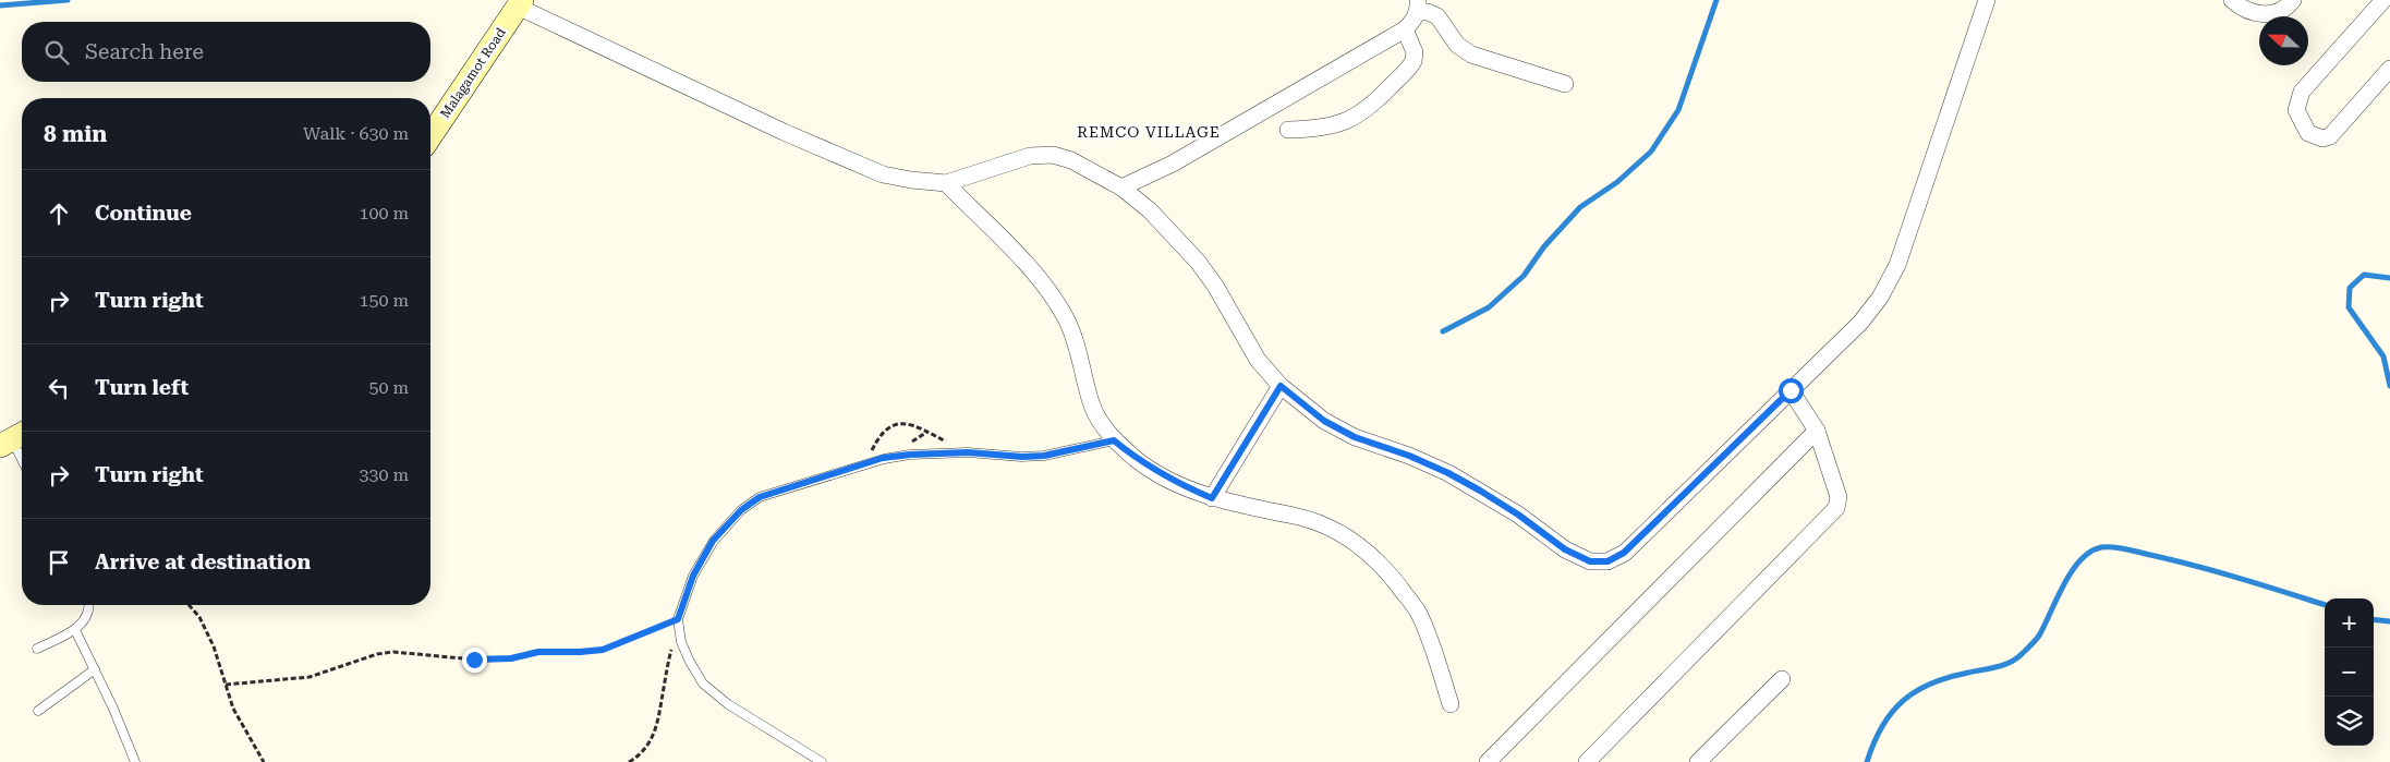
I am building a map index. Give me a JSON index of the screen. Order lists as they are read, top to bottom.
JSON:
{
  "streets": {
    "street": ["Malagamot Road"]
  },
  "districts": ["REMCO VILLAGE"],
  "north": "left",
  "page": {
    "search": "Search here",
    "heading": ["8 min", "Walk · 630 m"],
    "list": [
      ["Continue", "100 m"],
      ["Turn right", "150 m"],
      ["Turn left", "50 m"],
      ["Turn right", "330 m"],
      "Arrive at destination"
    ],
    "map_buttons": ["+", "−"]
  }
}
